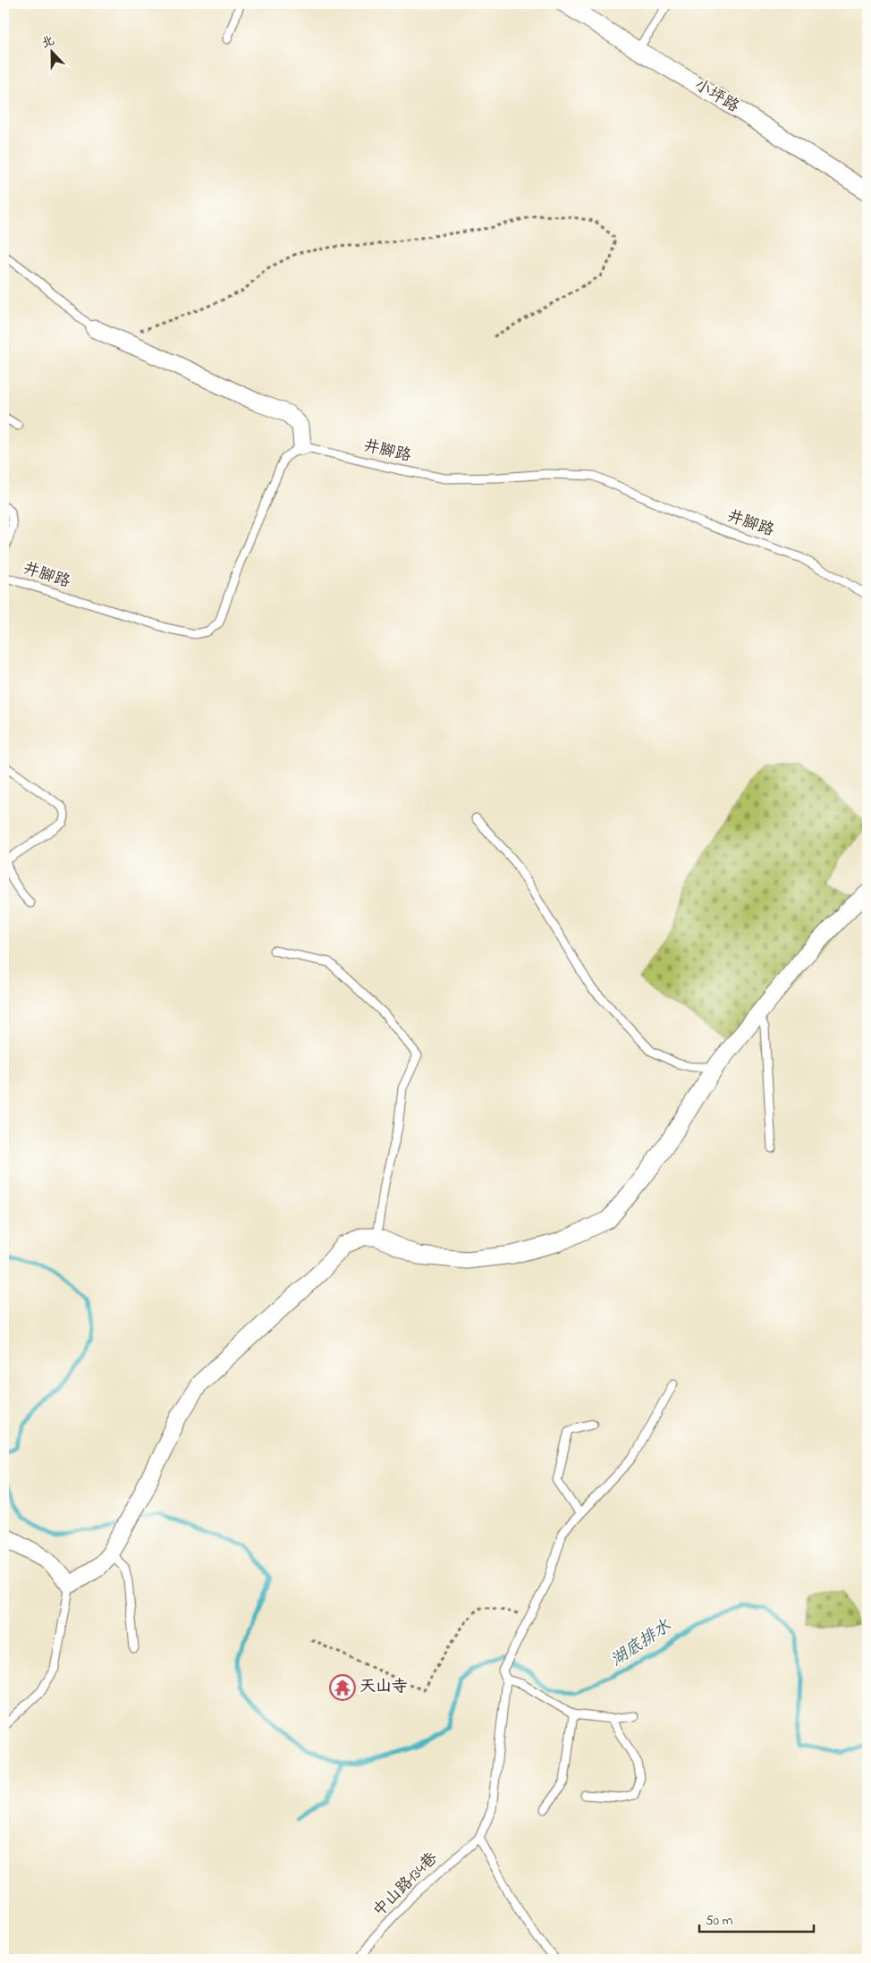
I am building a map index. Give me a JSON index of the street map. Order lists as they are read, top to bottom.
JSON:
{
  "streets": {
    "street": ["小坪路"],
    "lane": ["井腳路", "中山路134巷"]
  },
  "water": ["湖底排水"],
  "places": {
    "temple": ["天山寺"]
  },
  "scale_bar": "50 m",
  "north": "top"
}
